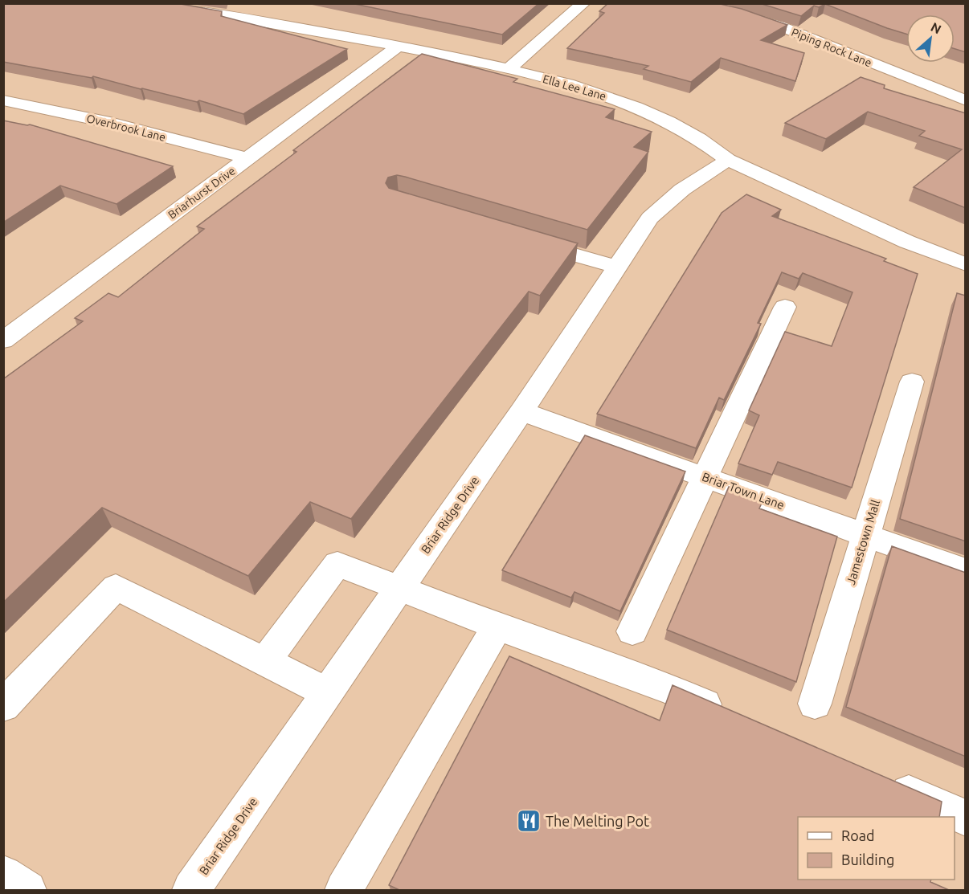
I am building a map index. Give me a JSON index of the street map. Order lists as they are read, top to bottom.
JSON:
{
  "streets": {
    "street": [
      "Piping Rock Lane",
      "Ella Lee Lane",
      "Overbrook Lane",
      "Briarhurst Drive",
      "Briar Town Lane",
      "Briar Ridge Drive",
      "Jamestown Mall"
    ]
  },
  "crossings": [
    ["Ella Lee Lane", "Briarhurst Drive"],
    ["Ella Lee Lane", "Briar Ridge Drive"],
    ["Overbrook Lane", "Briarhurst Drive"],
    ["Briar Town Lane", "Briar Ridge Drive"],
    ["Briar Town Lane", "Jamestown Mall"]
  ],
  "places": {
    "restaurant": ["The Melting Pot"]
  },
  "legend": ["Road", "Building"],
  "north": "top right"
}
